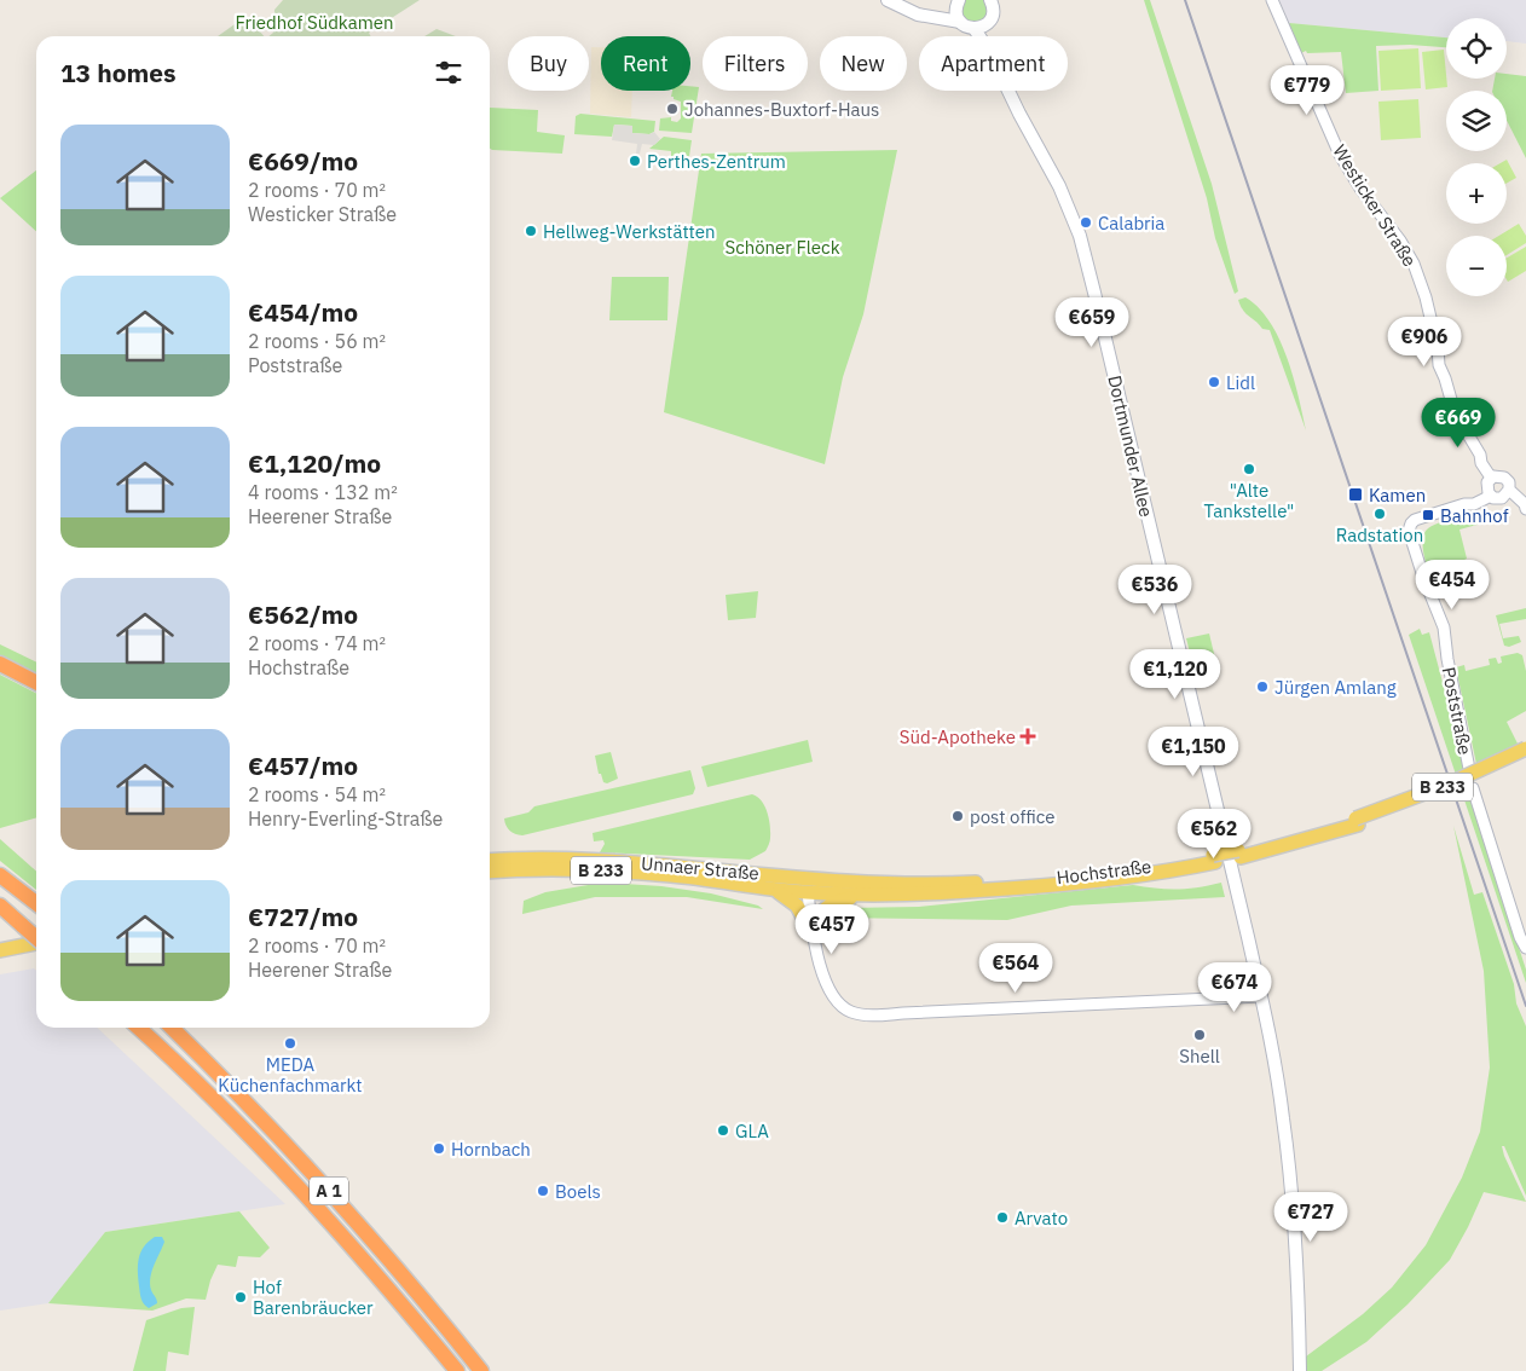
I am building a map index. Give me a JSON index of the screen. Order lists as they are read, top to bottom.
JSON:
{
  "streets": {
    "highway": ["A 1"],
    "main road": [
      "Dortmunder Allee",
      "B 233",
      "Unnaer Straße",
      "Hochstraße"
    ],
    "street": ["Westicker Straße", "Poststraße"]
  },
  "crossings": [
    ["Westicker Straße", "Poststraße"],
    ["Unnaer Straße", "Hochstraße"]
  ],
  "parks": ["Friedhof Südkamen", "Schöner Fleck"],
  "places": {
    "other": [
      "Johannes-Buxtorf-Haus",
      "Perthes-Zentrum",
      "Calabria",
      "Hellweg-Werkstätten",
      "Lidl",
      "\"Alte Tankstelle\"",
      "Radstation",
      "Jürgen Amlang",
      "post office",
      "Shell",
      "MEDA Küchenfachmarkt",
      "GLA",
      "Hornbach",
      "Boels",
      "Arvato",
      "Hof Barenbräucker"
    ],
    "transit": ["Kamen", "Bahnhof"],
    "health": ["Süd-Apotheke"]
  },
  "page": {
    "map_buttons": ["+", "−"],
    "chip": [
      "Buy",
      "Rent",
      "Filters",
      "New",
      "Apartment"
    ],
    "heading": "13 homes",
    "price": [
      "€779",
      "€659",
      "€906",
      "€669",
      "€454",
      "€536",
      "€1,120",
      "€1,150",
      "€562",
      "€457",
      "€564",
      "€674",
      "€727"
    ],
    "list": [
      {
        "name": "€669/mo",
        "note": "2 rooms · 70 m² · Westicker Straße"
      },
      {
        "name": "€454/mo",
        "note": "2 rooms · 56 m² · Poststraße"
      },
      {
        "name": "€1,120/mo",
        "note": "4 rooms · 132 m² · Heerener Straße"
      },
      {
        "name": "€562/mo",
        "note": "2 rooms · 74 m² · Hochstraße"
      },
      {
        "name": "€457/mo",
        "note": "2 rooms · 54 m² · Henry-Everling-Straße"
      },
      {
        "name": "€727/mo",
        "note": "2 rooms · 70 m² · Heerener Straße"
      }
    ]
  }
}
